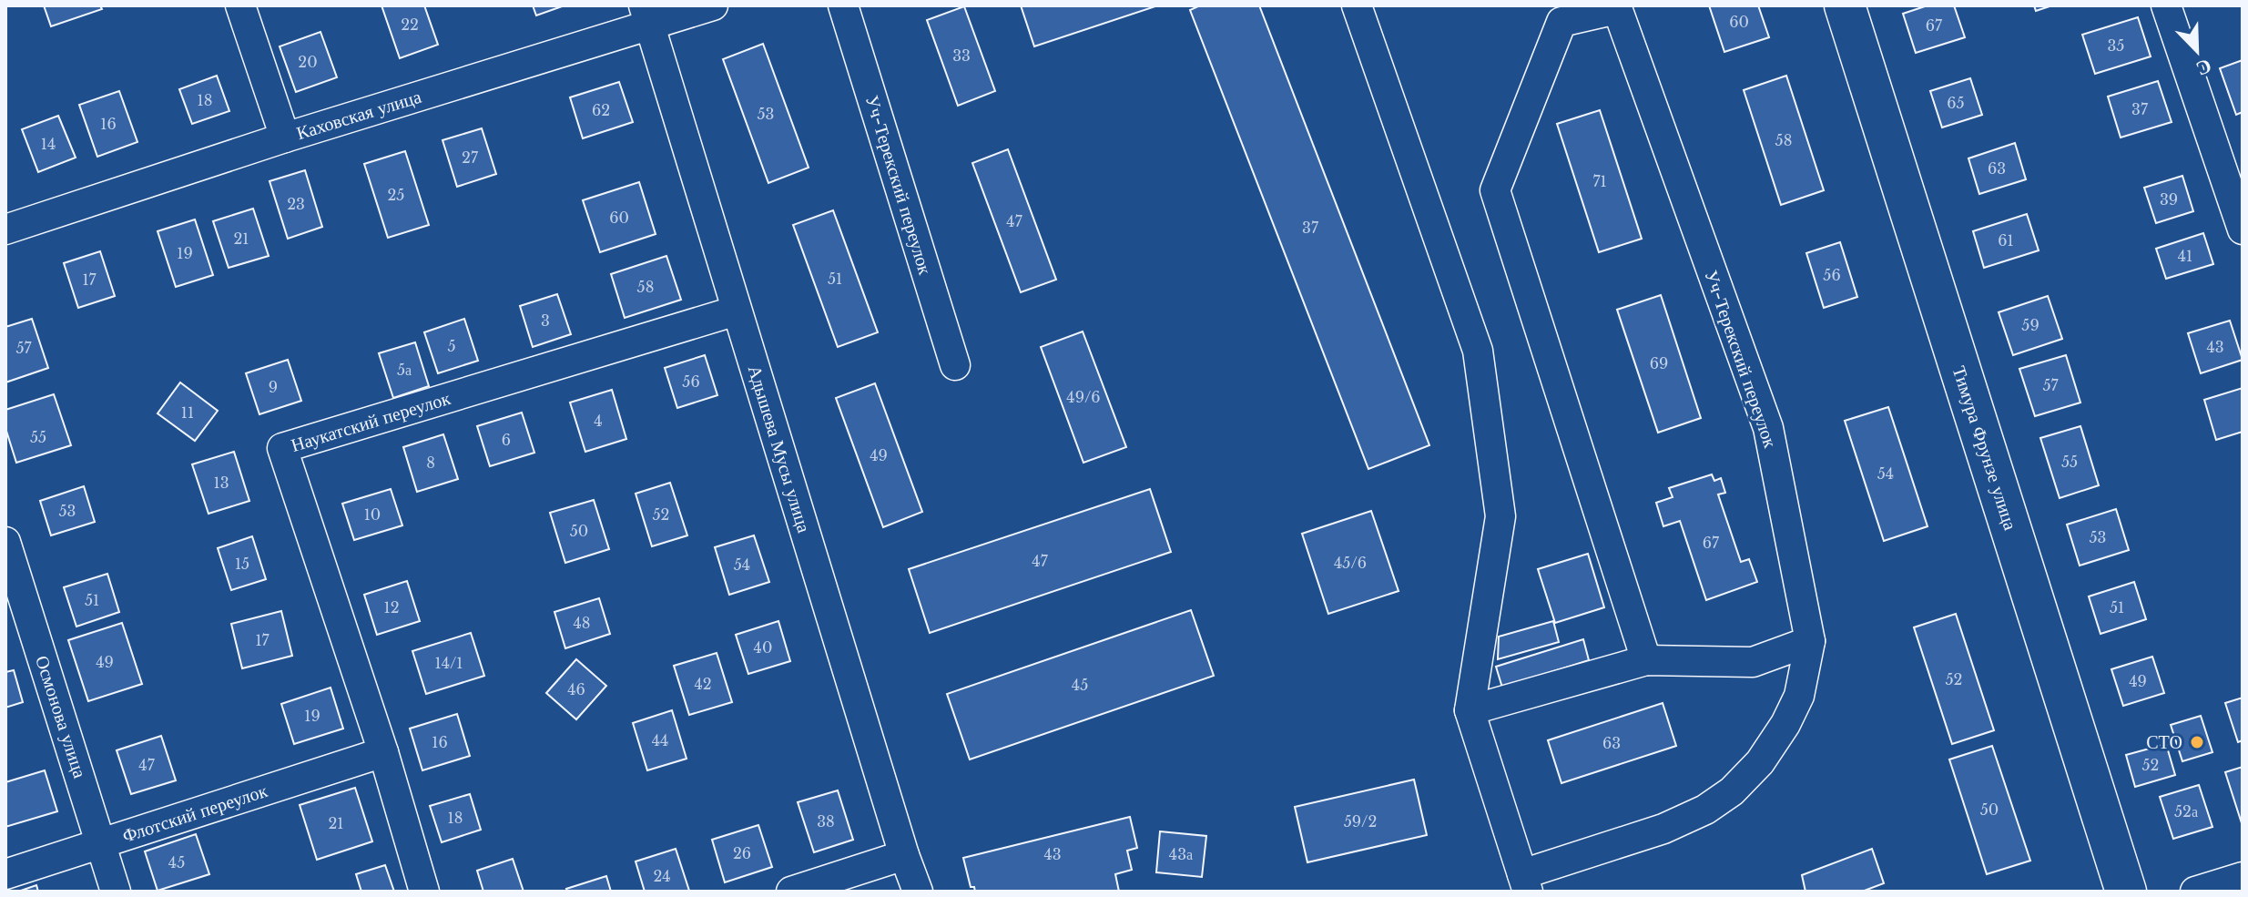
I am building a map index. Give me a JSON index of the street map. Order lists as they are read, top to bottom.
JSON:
{
  "streets": {
    "main road": ["Тимура Фрунзе улица"],
    "street": [
      "Каховская улица",
      "Уч-Терекский переулок",
      "Наукатский переулок",
      "Адышева Мусы улица",
      "Осмонова улица",
      "Флотский переулок"
    ]
  },
  "crossings": [
    ["Каховская улица", "Адышева Мусы улица"],
    ["Наукатский переулок", "Адышева Мусы улица"],
    ["Наукатский переулок", "Флотский переулок"],
    ["Осмонова улица", "Флотский переулок"]
  ],
  "places": ["СТО"],
  "house_numbers": [
    "60",
    "22",
    "67",
    "35",
    "33",
    "20",
    "18",
    "65",
    "37",
    "62",
    "53",
    "16",
    "58",
    "14",
    "27",
    "63",
    "71",
    "25",
    "39",
    "23",
    "60",
    "47",
    "37",
    "21",
    "61",
    "19",
    "41",
    "56",
    "51",
    "17",
    "58",
    "3",
    "59",
    "5",
    "43",
    "57",
    "69",
    "5а",
    "56",
    "57",
    "9",
    "49/6",
    "11",
    "4",
    "55",
    "6",
    "49",
    "55",
    "8",
    "54",
    "13",
    "53",
    "10",
    "52",
    "50",
    "53",
    "67",
    "47",
    "45/6",
    "15",
    "54",
    "51",
    "12",
    "51",
    "48",
    "17",
    "40",
    "49",
    "14/1",
    "52",
    "49",
    "42",
    "45",
    "46",
    "19",
    "44",
    "16",
    "63",
    "47",
    "52",
    "50",
    "52а",
    "18",
    "38",
    "59/2",
    "21",
    "26",
    "43",
    "43а",
    "45",
    "24"
  ],
  "north": "bottom right"
}
